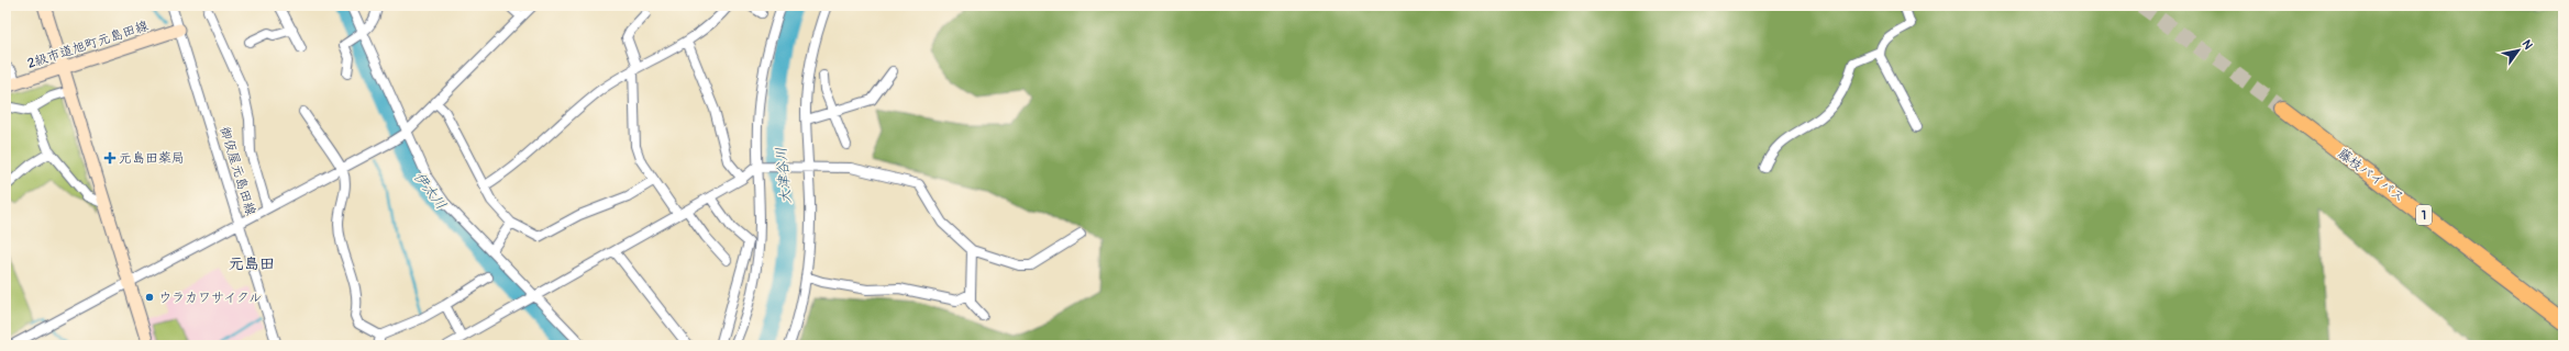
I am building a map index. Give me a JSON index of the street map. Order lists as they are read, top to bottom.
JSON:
{
  "streets": {
    "highway": ["藤枝バイパス", "1"],
    "street": ["2級市道旭町元島田線", "御仮屋元島田線"]
  },
  "crossings": [
    ["2級市道旭町元島田線", "御仮屋元島田線"]
  ],
  "districts": ["元島田"],
  "water": ["大津谷川", "伊太川"],
  "places": {
    "health": ["元島田薬局"],
    "other": ["ウラカワサイクル"]
  },
  "north": "top right"
}
